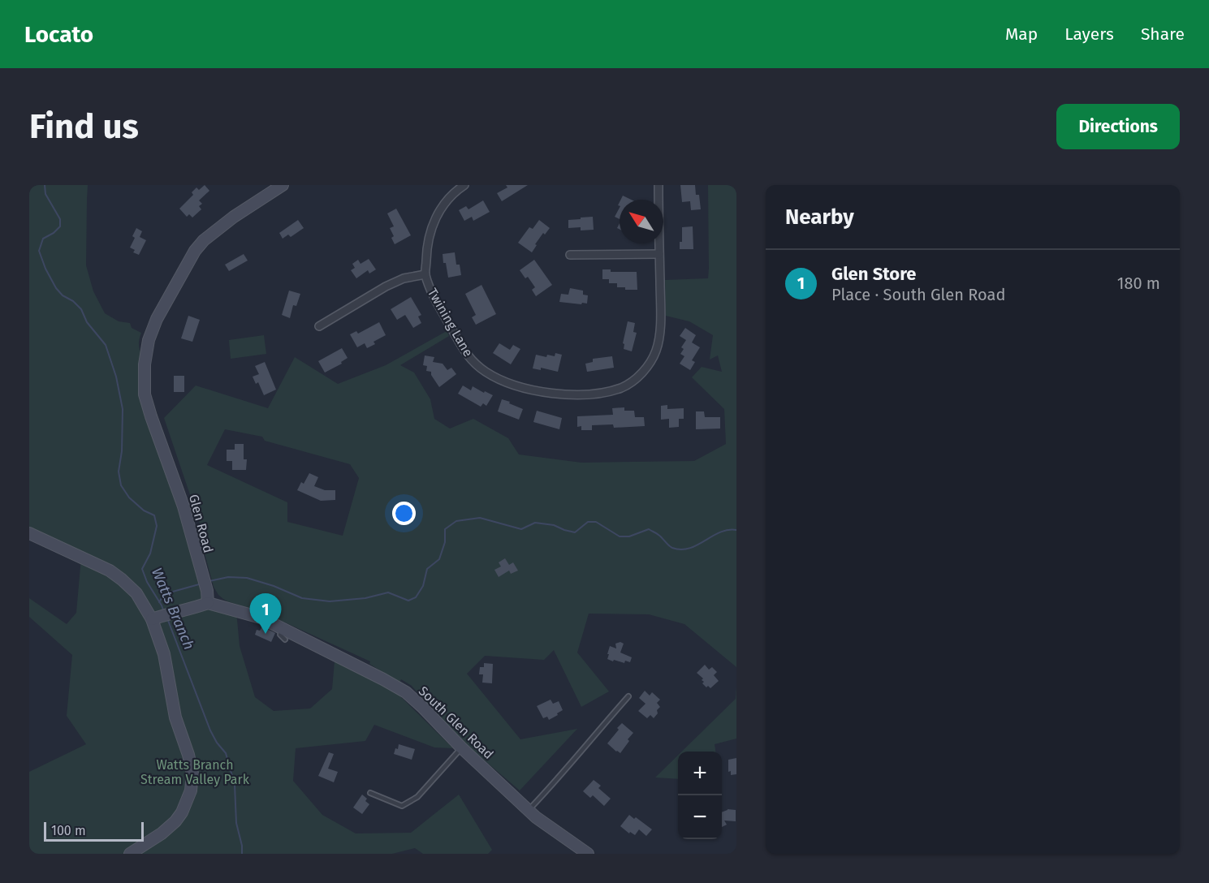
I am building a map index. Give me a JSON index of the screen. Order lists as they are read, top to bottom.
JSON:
{
  "streets": {
    "main road": ["Glen Road", "South Glen Road"],
    "street": ["Twining Lane"]
  },
  "crossings": [
    ["Glen Road", "South Glen Road"]
  ],
  "water": ["Watts Branch"],
  "parks": ["Watts Branch Stream Valley Park"],
  "scale_bar": "100 m",
  "north": "top left",
  "page": {
    "header": "Locato",
    "nav": ["Map", "Layers", "Share"],
    "buttons": "Directions",
    "title": "Find us",
    "heading": "Nearby",
    "list": [
      {
        "mark": "1",
        "name": "Glen Store",
        "note": "Place · South Glen Road",
        "value": "180 m"
      }
    ],
    "pins": "1",
    "map_buttons": ["+", "−"],
    "scale": "100 m"
  }
}
